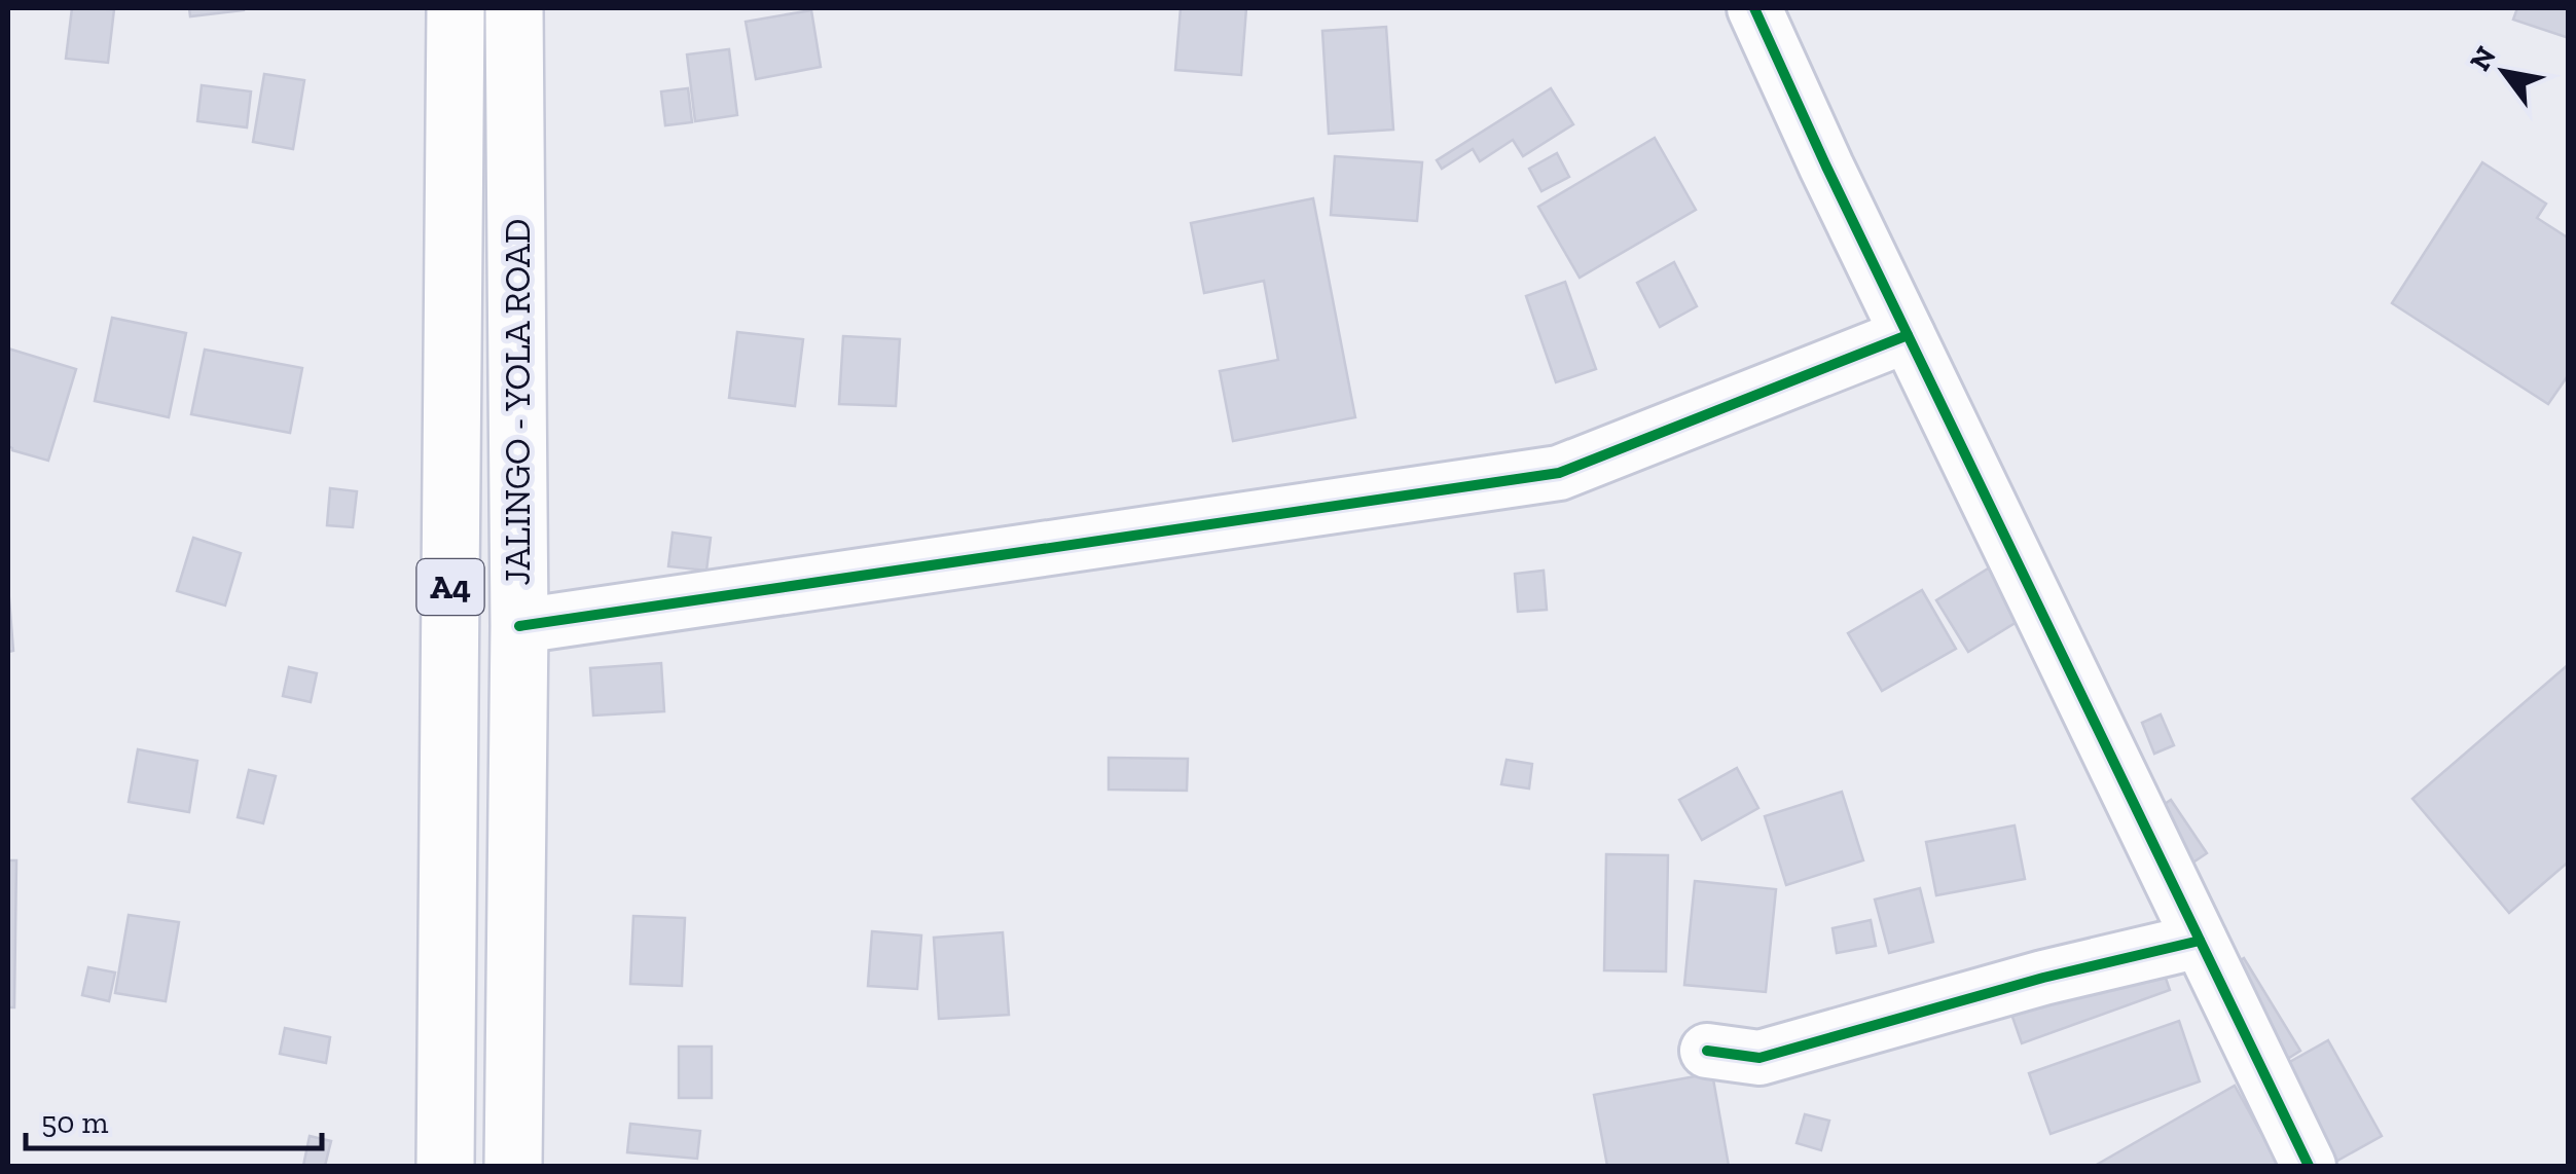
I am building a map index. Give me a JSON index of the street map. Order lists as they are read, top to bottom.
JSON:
{
  "streets": {
    "highway": ["JALINGO - YOLA ROAD", "A4"]
  },
  "scale_bar": "50 m",
  "north": "top left"
}
